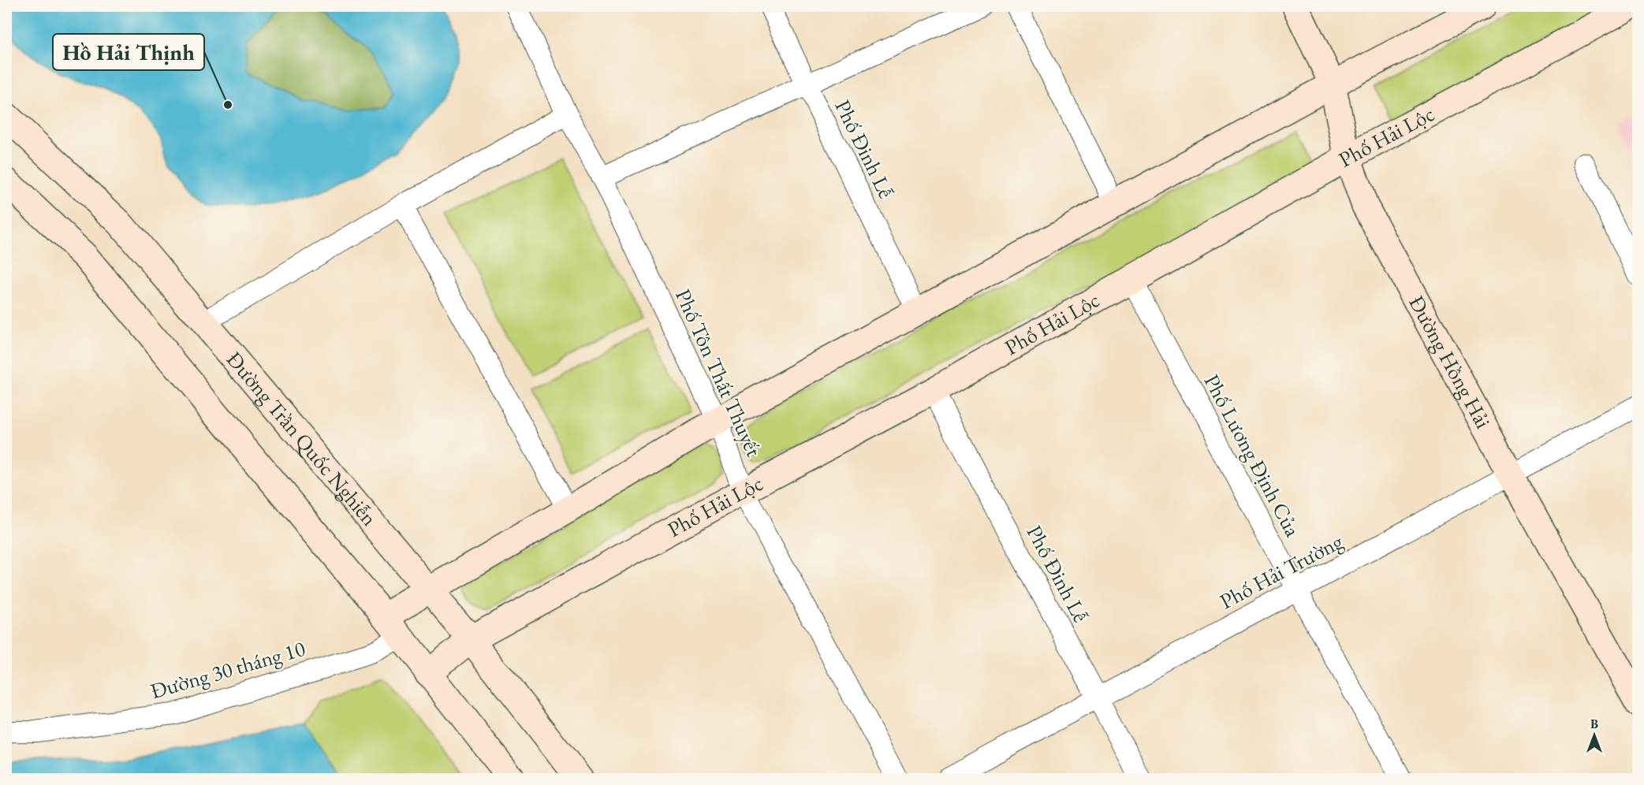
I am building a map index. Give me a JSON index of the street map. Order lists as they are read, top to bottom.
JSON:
{
  "streets": {
    "street": [
      "Phố Hải Lộc",
      "Phố Đinh Lễ",
      "Đường Hồng Hải",
      "Phố Tôn Thất Thuyết",
      "Đường Trần Quốc Nghiễn",
      "Phố Lương Định Của",
      "Phố Hải Trường",
      "Đường 30 tháng 10"
    ]
  },
  "crossings": [
    ["Phố Hải Lộc", "Phố Đinh Lễ"],
    ["Phố Hải Lộc", "Đường Hồng Hải"],
    ["Phố Hải Lộc", "Phố Tôn Thất Thuyết"],
    ["Phố Hải Lộc", "Đường Trần Quốc Nghiễn"],
    ["Phố Hải Lộc", "Phố Lương Định Của"],
    ["Phố Đinh Lễ", "Phố Hải Trường"],
    ["Đường Hồng Hải", "Phố Hải Trường"],
    ["Phố Lương Định Của", "Phố Hải Trường"]
  ],
  "places": ["Hồ Hải Thịnh"],
  "north": "top"
}
